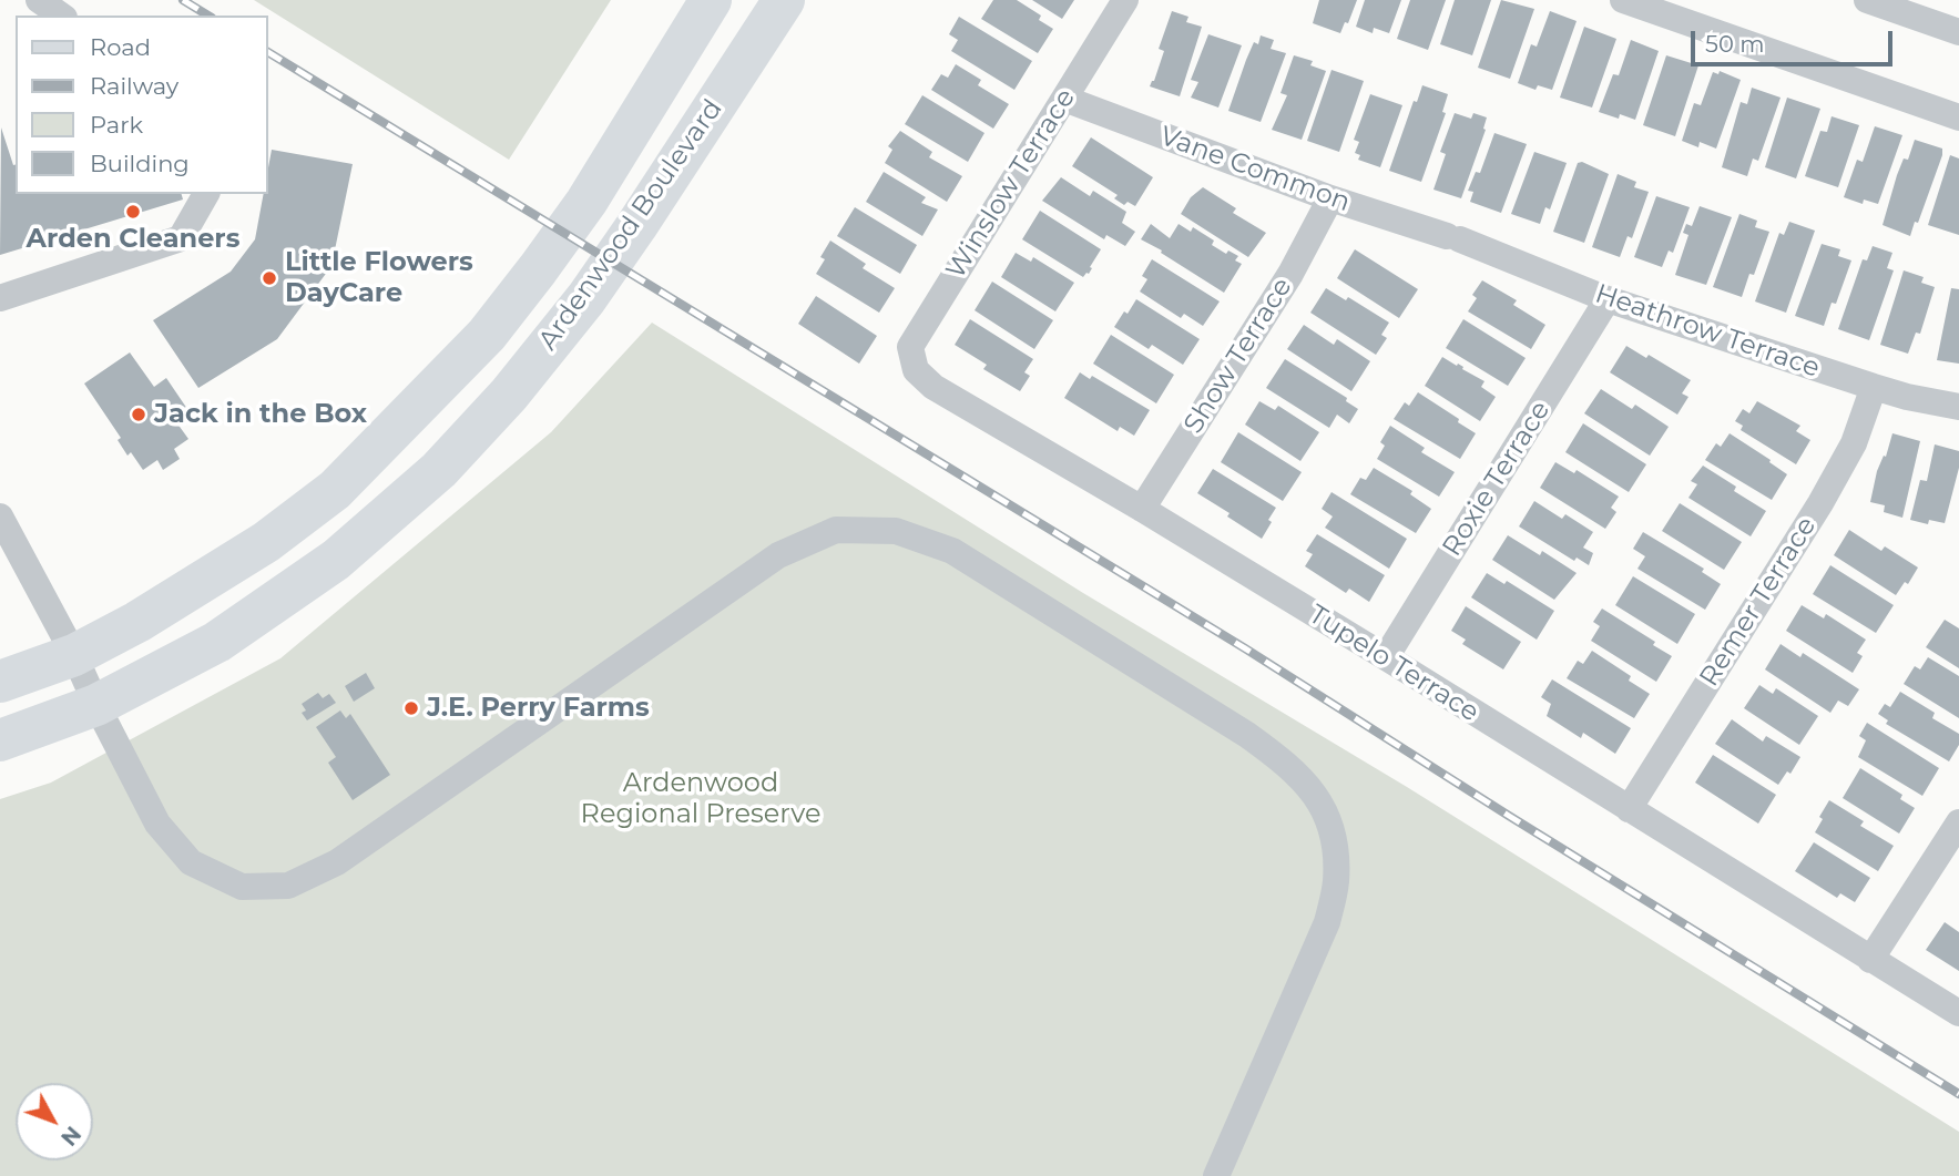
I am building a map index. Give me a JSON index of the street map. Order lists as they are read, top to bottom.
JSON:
{
  "streets": {
    "main road": ["Ardenwood Boulevard"],
    "street": [
      "Vane Common",
      "Winslow Terrace",
      "Heathrow Terrace",
      "Show Terrace",
      "Roxie Terrace",
      "Remer Terrace",
      "Tupelo Terrace"
    ]
  },
  "crossings": [
    ["Vane Common", "Winslow Terrace"],
    ["Vane Common", "Heathrow Terrace"],
    ["Vane Common", "Show Terrace"],
    ["Winslow Terrace", "Tupelo Terrace"],
    ["Heathrow Terrace", "Roxie Terrace"],
    ["Heathrow Terrace", "Remer Terrace"],
    ["Show Terrace", "Tupelo Terrace"],
    ["Roxie Terrace", "Tupelo Terrace"],
    ["Remer Terrace", "Tupelo Terrace"]
  ],
  "parks": ["Ardenwood Regional Preserve"],
  "places": [
    "Arden Cleaners",
    "Little Flowers DayCare",
    "Jack in the Box",
    "J.E. Perry Farms"
  ],
  "legend": [
    "Road",
    "Railway",
    "Park",
    "Building"
  ],
  "scale_bar": "50 m",
  "north": "bottom right"
}
